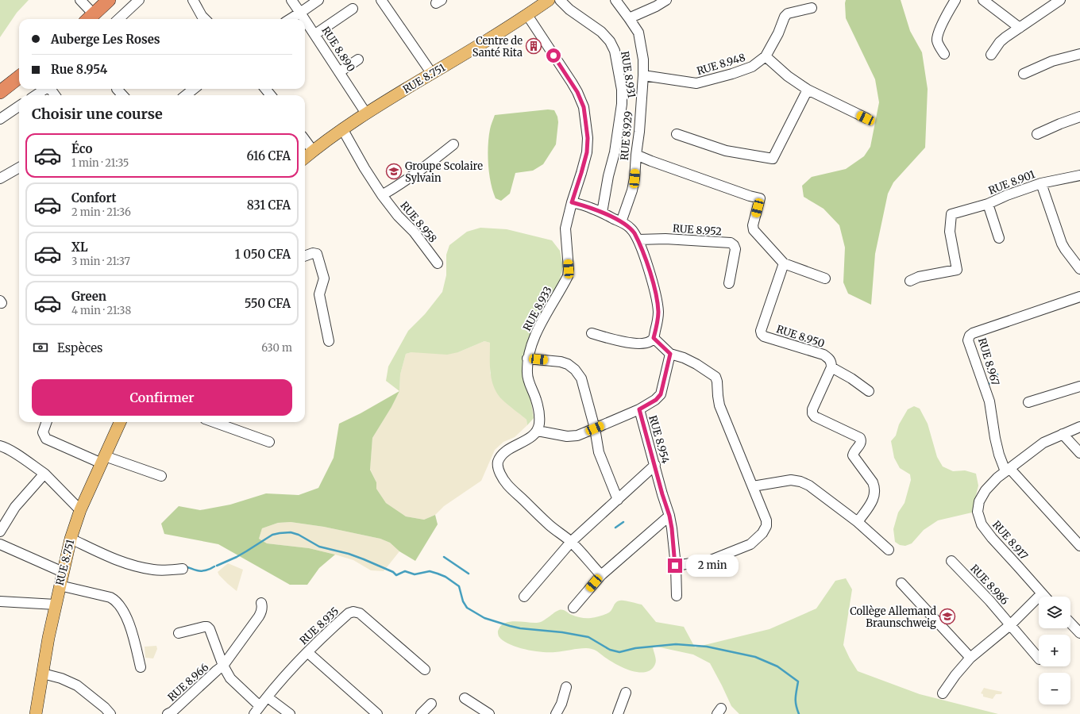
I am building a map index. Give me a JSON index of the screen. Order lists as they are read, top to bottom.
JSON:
{
  "streets": {
    "main road": ["RUE 8.751"],
    "street": [
      "RUE 8.890",
      "RUE 8.948",
      "RUE 8.931",
      "RUE 8.929",
      "RUE 8.901",
      "RUE 8.958",
      "RUE 8.952",
      "RUE 8.933",
      "RUE 8.950",
      "RUE 8.967",
      "RUE 8.954",
      "RUE 8.917",
      "RUE 8.986",
      "RUE 8.935",
      "RUE 8.966"
    ]
  },
  "crossings": [
    ["RUE 8.890", "RUE 8.751"],
    ["RUE 8.948", "RUE 8.929"],
    ["RUE 8.751", "RUE 8.958"],
    ["RUE 8.751", "RUE 8.933"],
    ["RUE 8.933", "RUE 8.954"],
    ["RUE 8.967", "RUE 8.917"]
  ],
  "places": {
    "building": ["Centre de Santé Rita"],
    "school or university": ["Groupe Scolaire Sylvain", "Collège Allemand Braunschweig"]
  },
  "page": {
    "banner": ["Auberge Les Roses", "Rue 8.954"],
    "heading": "Choisir une course",
    "list": [
      {
        "name": "Éco",
        "note": "1 min · 21:35",
        "value": "616 CFA"
      },
      {
        "name": "Confort",
        "note": "2 min · 21:36",
        "value": "831 CFA"
      },
      {
        "name": "XL",
        "note": "3 min · 21:37",
        "value": "1 050 CFA"
      },
      {
        "name": "Green",
        "note": "4 min · 21:38",
        "value": "550 CFA"
      }
    ],
    "pay": ["Espèces", "630 m"],
    "buttons": "Confirmer",
    "bubble": "2 min",
    "map_buttons": ["+", "−"]
  }
}
